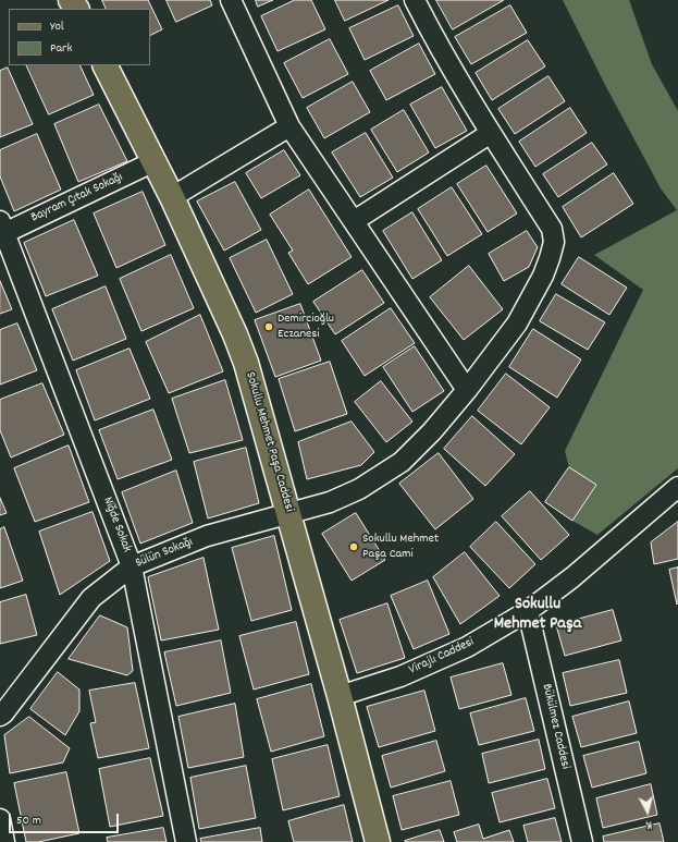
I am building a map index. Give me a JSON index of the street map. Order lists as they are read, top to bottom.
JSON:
{
  "streets": {
    "main road": ["Sokullu Mehmet Paşa Caddesi"],
    "street": [
      "Bayram Çıtak Sokağı",
      "Niğde Sokak",
      "Sülün Sokağı",
      "Virajlı Caddesi",
      "Bükülmez Caddesi"
    ]
  },
  "crossings": [
    ["Bayram Çıtak Sokağı", "Sokullu Mehmet Paşa Caddesi"],
    ["Bayram Çıtak Sokağı", "Niğde Sokak"],
    ["Sokullu Mehmet Paşa Caddesi", "Sülün Sokağı"],
    ["Sokullu Mehmet Paşa Caddesi", "Virajlı Caddesi"],
    ["Niğde Sokak", "Sülün Sokağı"],
    ["Virajlı Caddesi", "Bükülmez Caddesi"]
  ],
  "districts": ["Sokullu Mehmet Paşa"],
  "places": ["Demircioğlu Eczanesi", "Sokullu Mehmet Paşa Cami"],
  "legend": ["Yol", "Park"],
  "scale_bar": "50 m",
  "north": "bottom"
}
